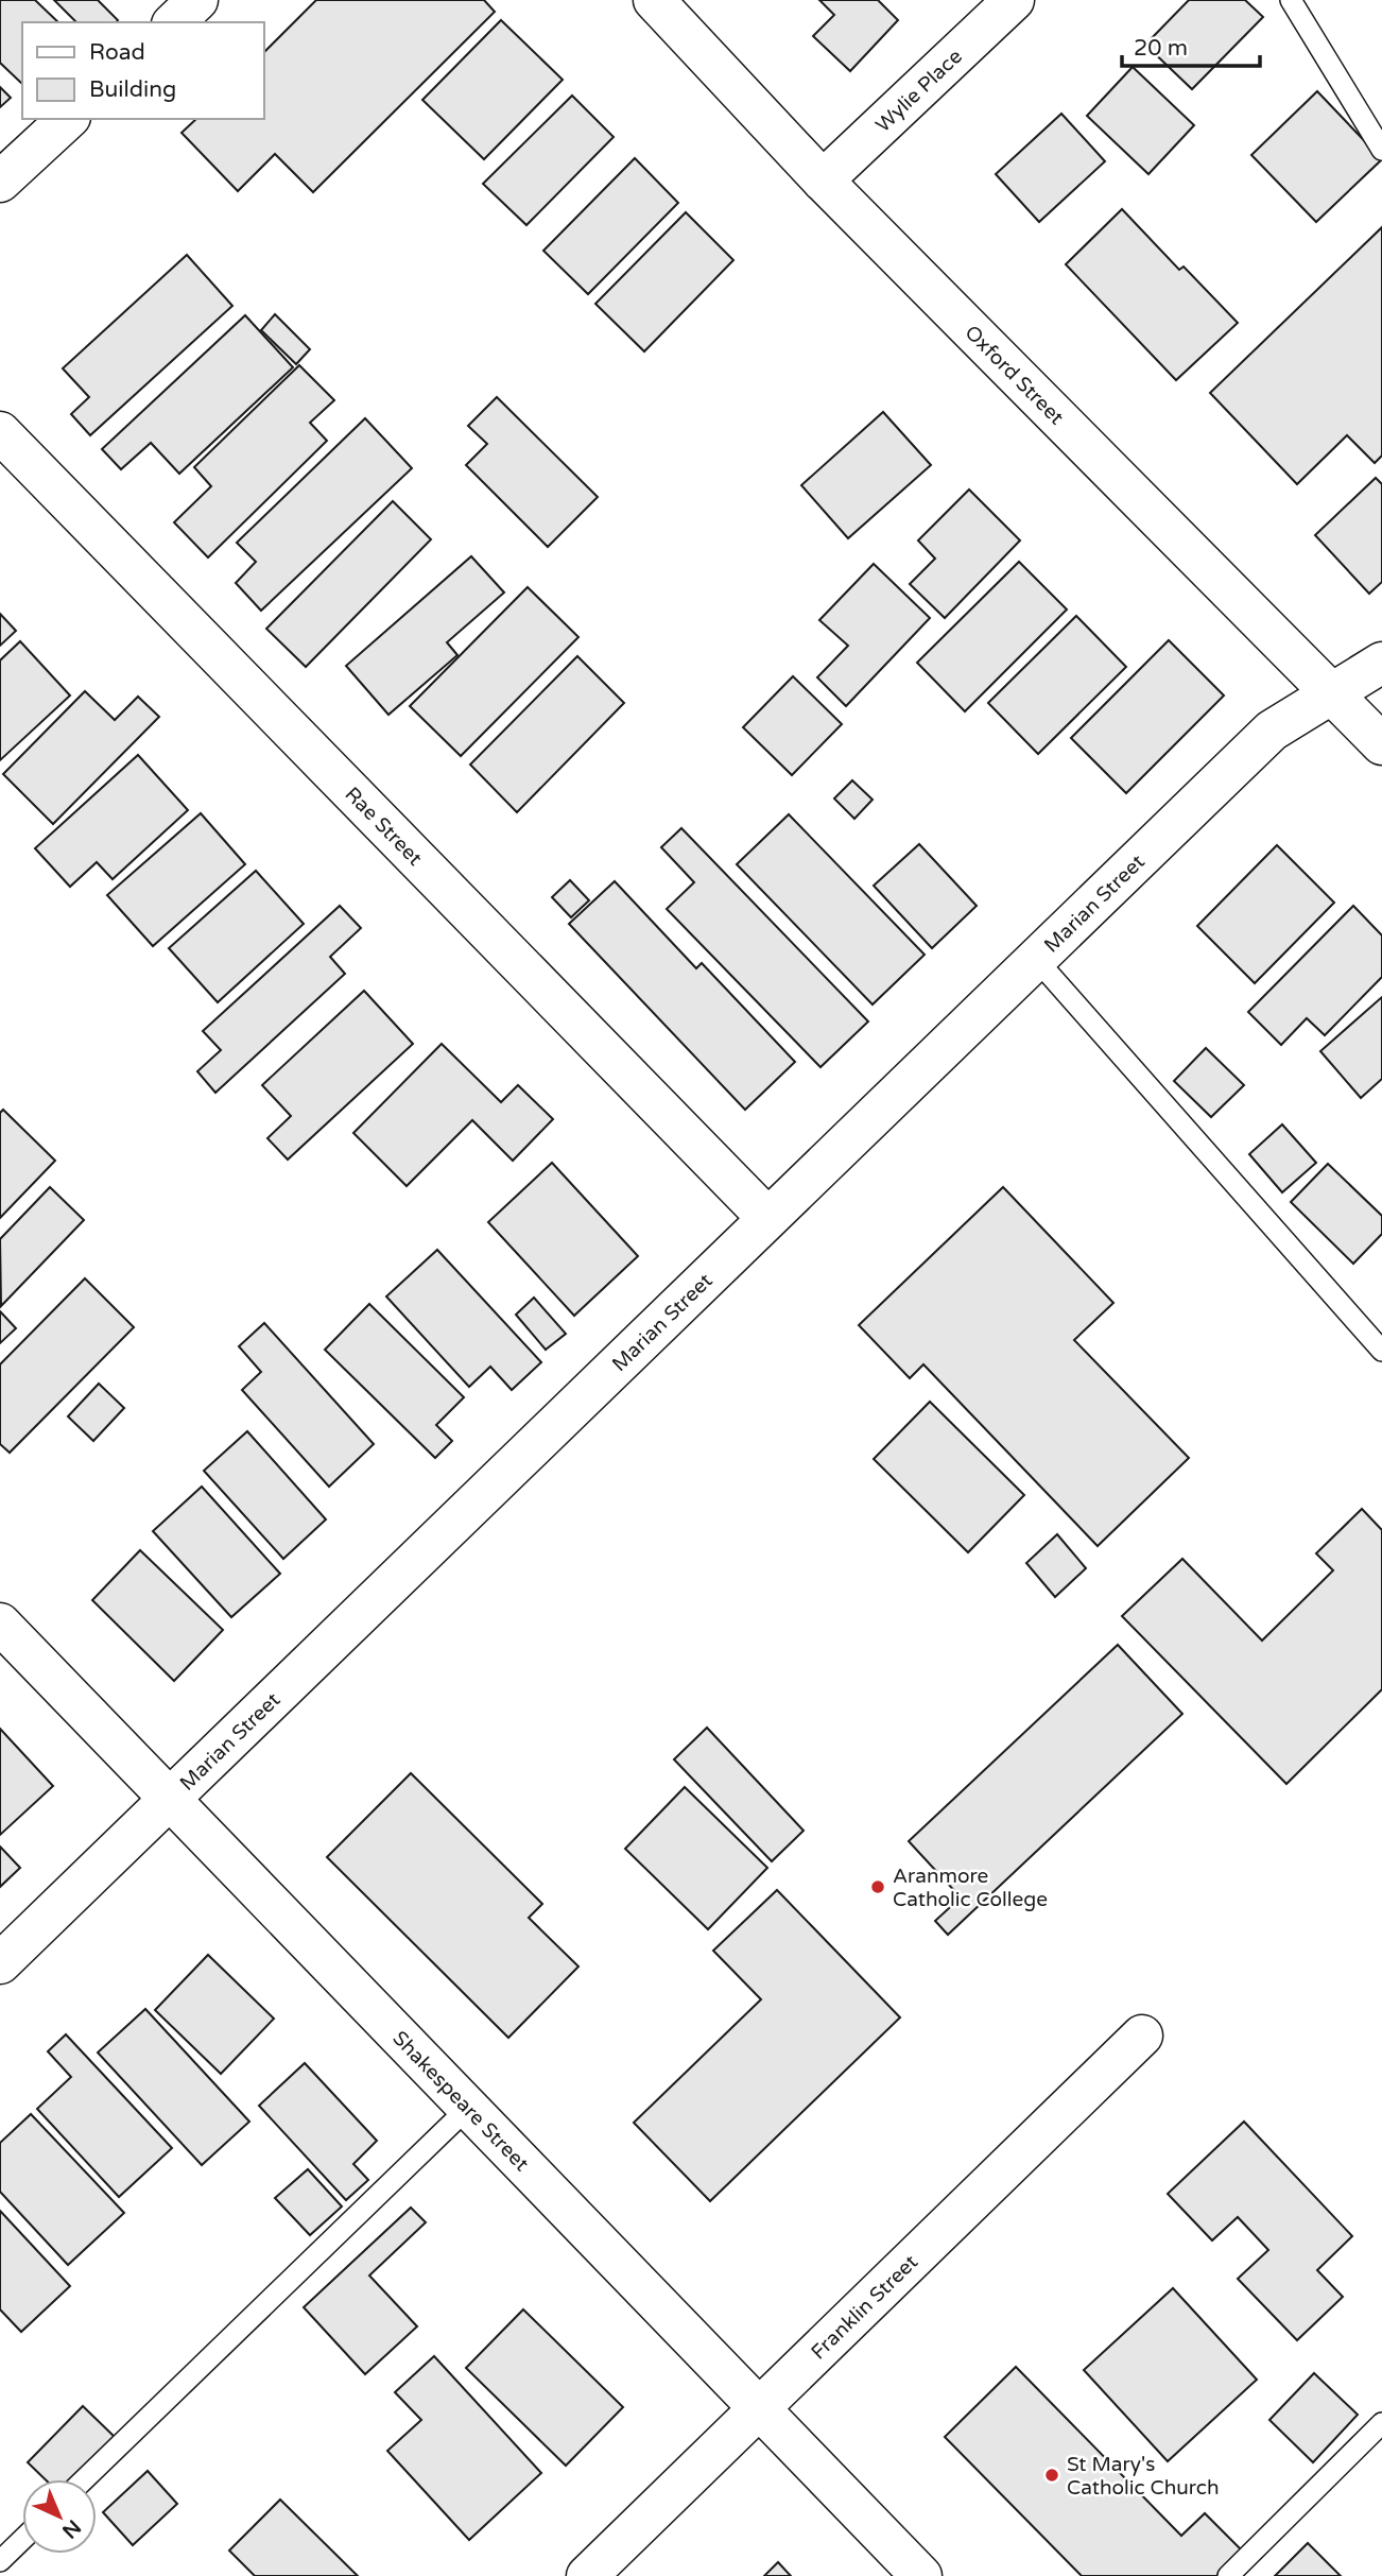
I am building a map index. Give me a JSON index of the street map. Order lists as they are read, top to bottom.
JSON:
{
  "streets": {
    "street": [
      "Wylie Place",
      "Oxford Street",
      "Rae Street",
      "Marian Street",
      "Shakespeare Street",
      "Franklin Street"
    ]
  },
  "crossings": [
    ["Wylie Place", "Oxford Street"],
    ["Oxford Street", "Marian Street"],
    ["Rae Street", "Marian Street"],
    ["Marian Street", "Shakespeare Street"],
    ["Shakespeare Street", "Franklin Street"]
  ],
  "places": ["Aranmore Catholic College", "St Mary's Catholic Church"],
  "legend": ["Road", "Building"],
  "scale_bar": "20 m",
  "north": "bottom right"
}
